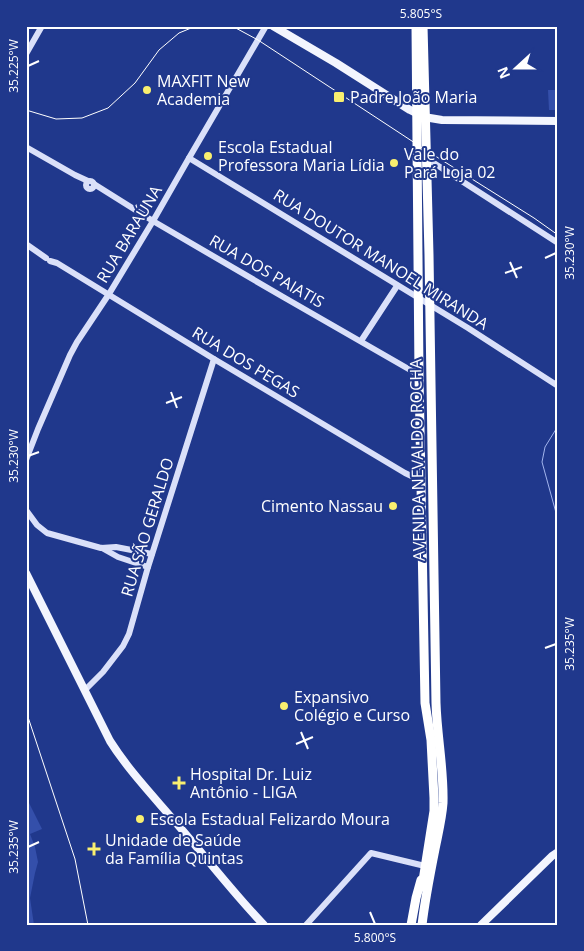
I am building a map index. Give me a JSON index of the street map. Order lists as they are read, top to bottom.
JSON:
{
  "streets": {
    "highway": ["AVENIDA NEVALDO ROCHA"],
    "street": [
      "RUA BARAÚNA",
      "RUA DOUTOR MANOEL MIRANDA",
      "RUA DOS PAIATIS",
      "RUA DOS PEGAS",
      "RUA SÃO GERALDO"
    ]
  },
  "crossings": [
    ["RUA BARAÚNA", "RUA DOUTOR MANOEL MIRANDA"],
    ["RUA BARAÚNA", "RUA DOS PAIATIS"],
    ["RUA BARAÚNA", "RUA DOS PEGAS"],
    ["RUA DOUTOR MANOEL MIRANDA", "AVENIDA NEVALDO ROCHA"],
    ["RUA DOS PAIATIS", "AVENIDA NEVALDO ROCHA"],
    ["RUA DOS PEGAS", "AVENIDA NEVALDO ROCHA"],
    ["RUA DOS PEGAS", "RUA SÃO GERALDO"]
  ],
  "places": {
    "other": [
      "MAXFIT New Academia",
      "Escola Estadual Professora Maria Lídia",
      "Vale do Pará Loja 02",
      "Cimento Nassau",
      "Expansivo Colégio e Curso",
      "Escola Estadual Felizardo Moura"
    ],
    "transit": ["Padre João Maria"],
    "health": ["Hospital Dr. Luiz Antônio - LIGA", "Unidade de Saúde da Família Quintas"]
  },
  "north": "left",
  "coordinates": [
    "5.805°S",
    "35.225°W",
    "35.230°W",
    "35.235°W",
    "5.800°S"
  ]
}
